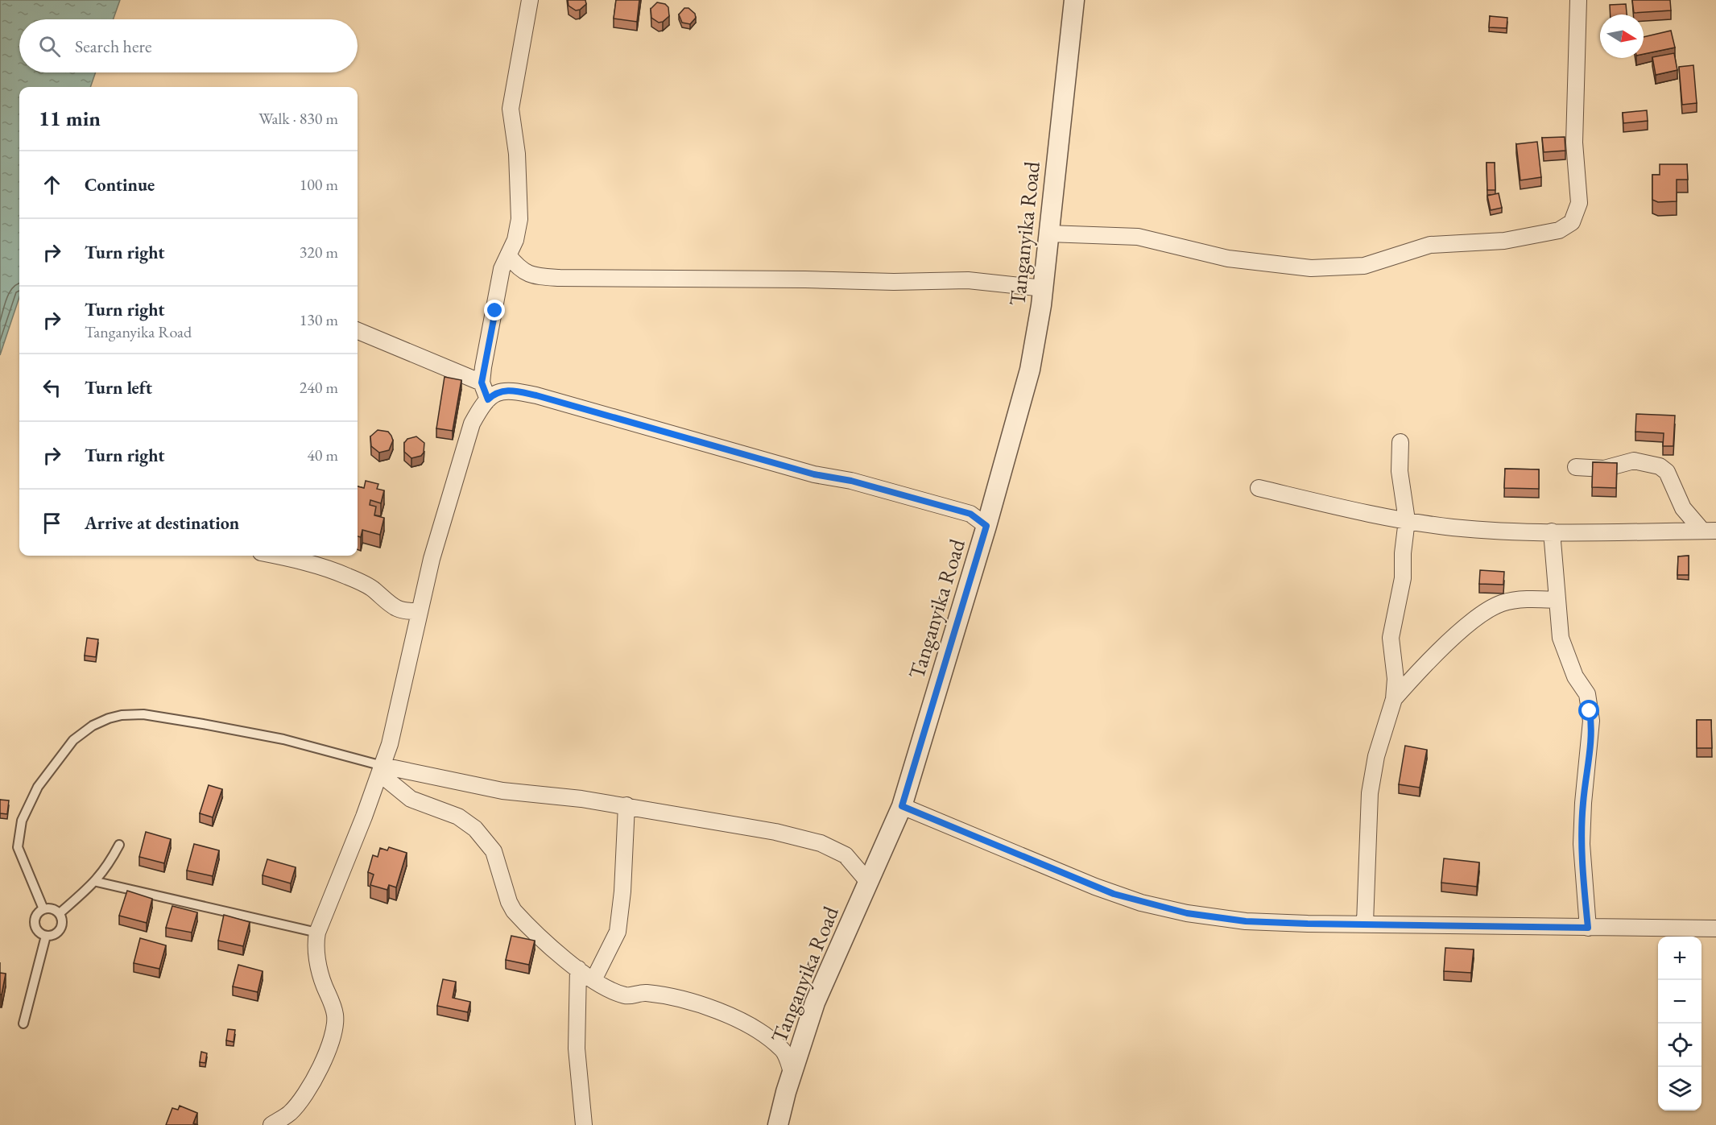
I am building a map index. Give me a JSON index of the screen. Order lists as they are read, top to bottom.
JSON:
{
  "streets": {
    "street": ["Tanganyika Road"]
  },
  "north": "right",
  "page": {
    "search": "Search here",
    "heading": ["11 min", "Walk · 830 m"],
    "list": [
      ["Continue", "100 m"],
      ["Turn right", "320 m"],
      ["Turn right", "Tanganyika Road", "130 m"],
      ["Turn left", "240 m"],
      ["Turn right", "40 m"],
      "Arrive at destination"
    ],
    "map_buttons": ["+", "−"]
  }
}
